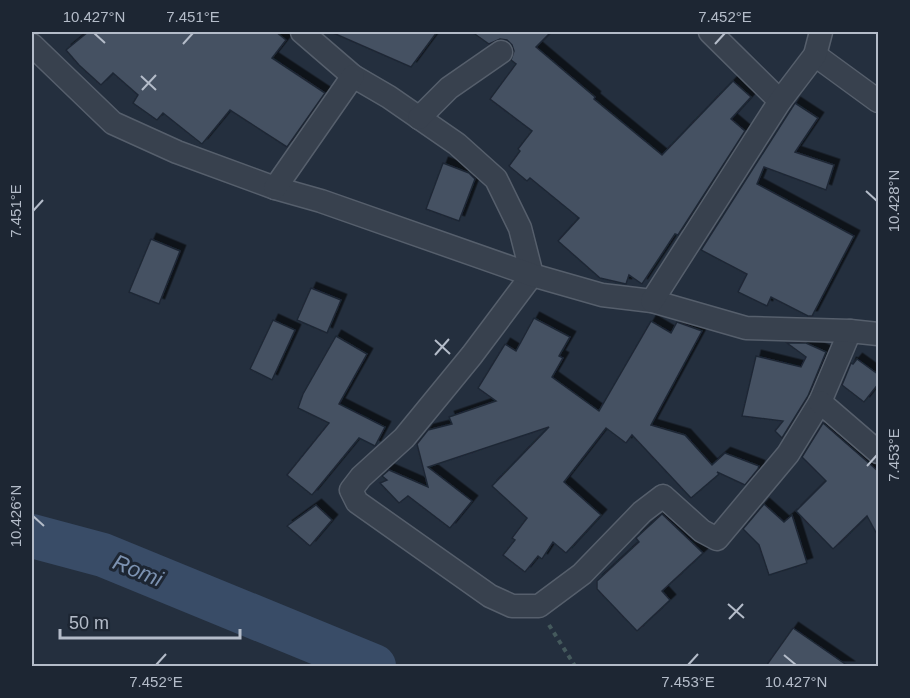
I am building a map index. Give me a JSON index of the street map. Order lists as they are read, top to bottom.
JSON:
{
  "water": ["Romi"],
  "scale_bar": "50 m",
  "coordinates": [
    "10.427°N",
    "7.451°E",
    "7.452°E",
    "10.428°N",
    "7.453°E",
    "10.426°N"
  ]
}
